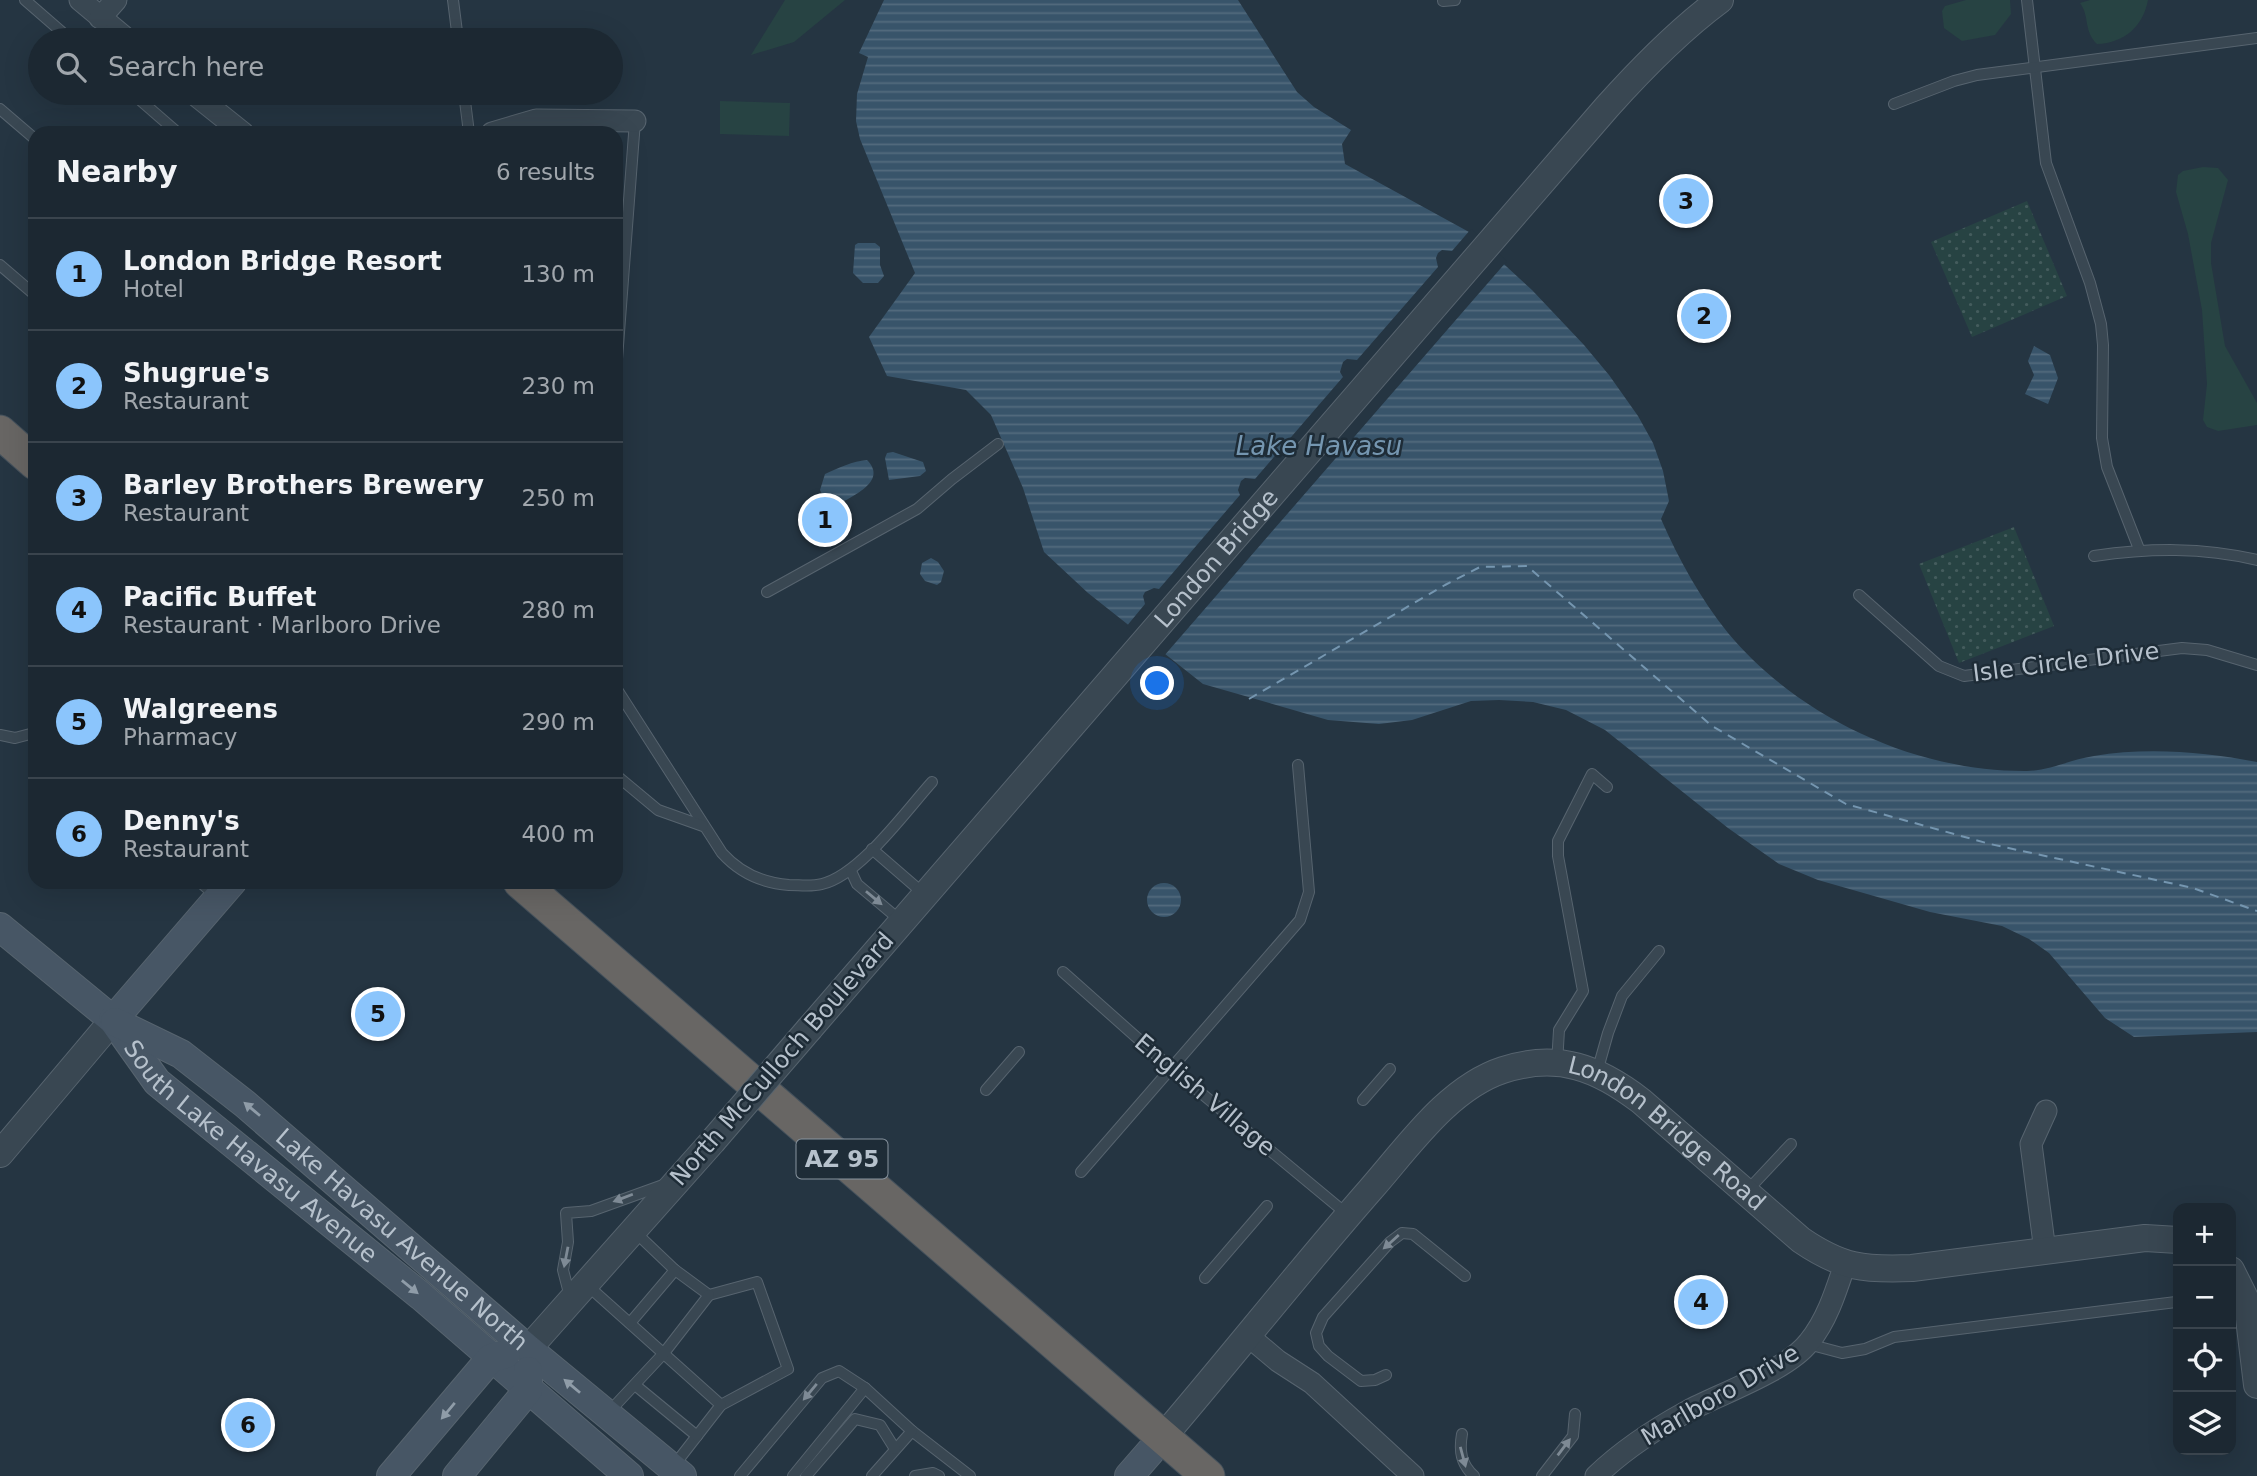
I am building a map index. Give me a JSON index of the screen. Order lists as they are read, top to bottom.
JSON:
{
  "streets": {
    "highway": ["AZ 95"],
    "main road": ["South Lake Havasu Avenue", "Lake Havasu Avenue North"],
    "street": [
      "London Bridge",
      "North McCulloch Boulevard",
      "London Bridge Road",
      "Marlboro Drive"
    ],
    "lane": ["Isle Circle Drive", "English Village"]
  },
  "crossings": [
    ["London Bridge", "North McCulloch Boulevard"],
    ["North McCulloch Boulevard", "Lake Havasu Avenue North"],
    ["English Village", "London Bridge Road"],
    ["London Bridge Road", "AZ 95"],
    ["London Bridge Road", "Marlboro Drive"],
    ["South Lake Havasu Avenue", "Lake Havasu Avenue North"]
  ],
  "one_way": ["South Lake Havasu Avenue", "Lake Havasu Avenue North"],
  "water": ["Lake Havasu"],
  "page": {
    "search": "Search here",
    "heading": ["Nearby", "6 results"],
    "pins": [
      "3",
      "2",
      "1",
      "5",
      "4",
      "6"
    ],
    "list": [
      {
        "mark": "1",
        "name": "London Bridge Resort",
        "note": "Hotel",
        "value": "130 m"
      },
      {
        "mark": "2",
        "name": "Shugrue's",
        "note": "Restaurant",
        "value": "230 m"
      },
      {
        "mark": "3",
        "name": "Barley Brothers Brewery",
        "note": "Restaurant",
        "value": "250 m"
      },
      {
        "mark": "4",
        "name": "Pacific Buffet",
        "note": "Restaurant · Marlboro Drive",
        "value": "280 m"
      },
      {
        "mark": "5",
        "name": "Walgreens",
        "note": "Pharmacy",
        "value": "290 m"
      },
      {
        "mark": "6",
        "name": "Denny's",
        "note": "Restaurant",
        "value": "400 m"
      }
    ],
    "map_buttons": ["+", "−"]
  }
}
